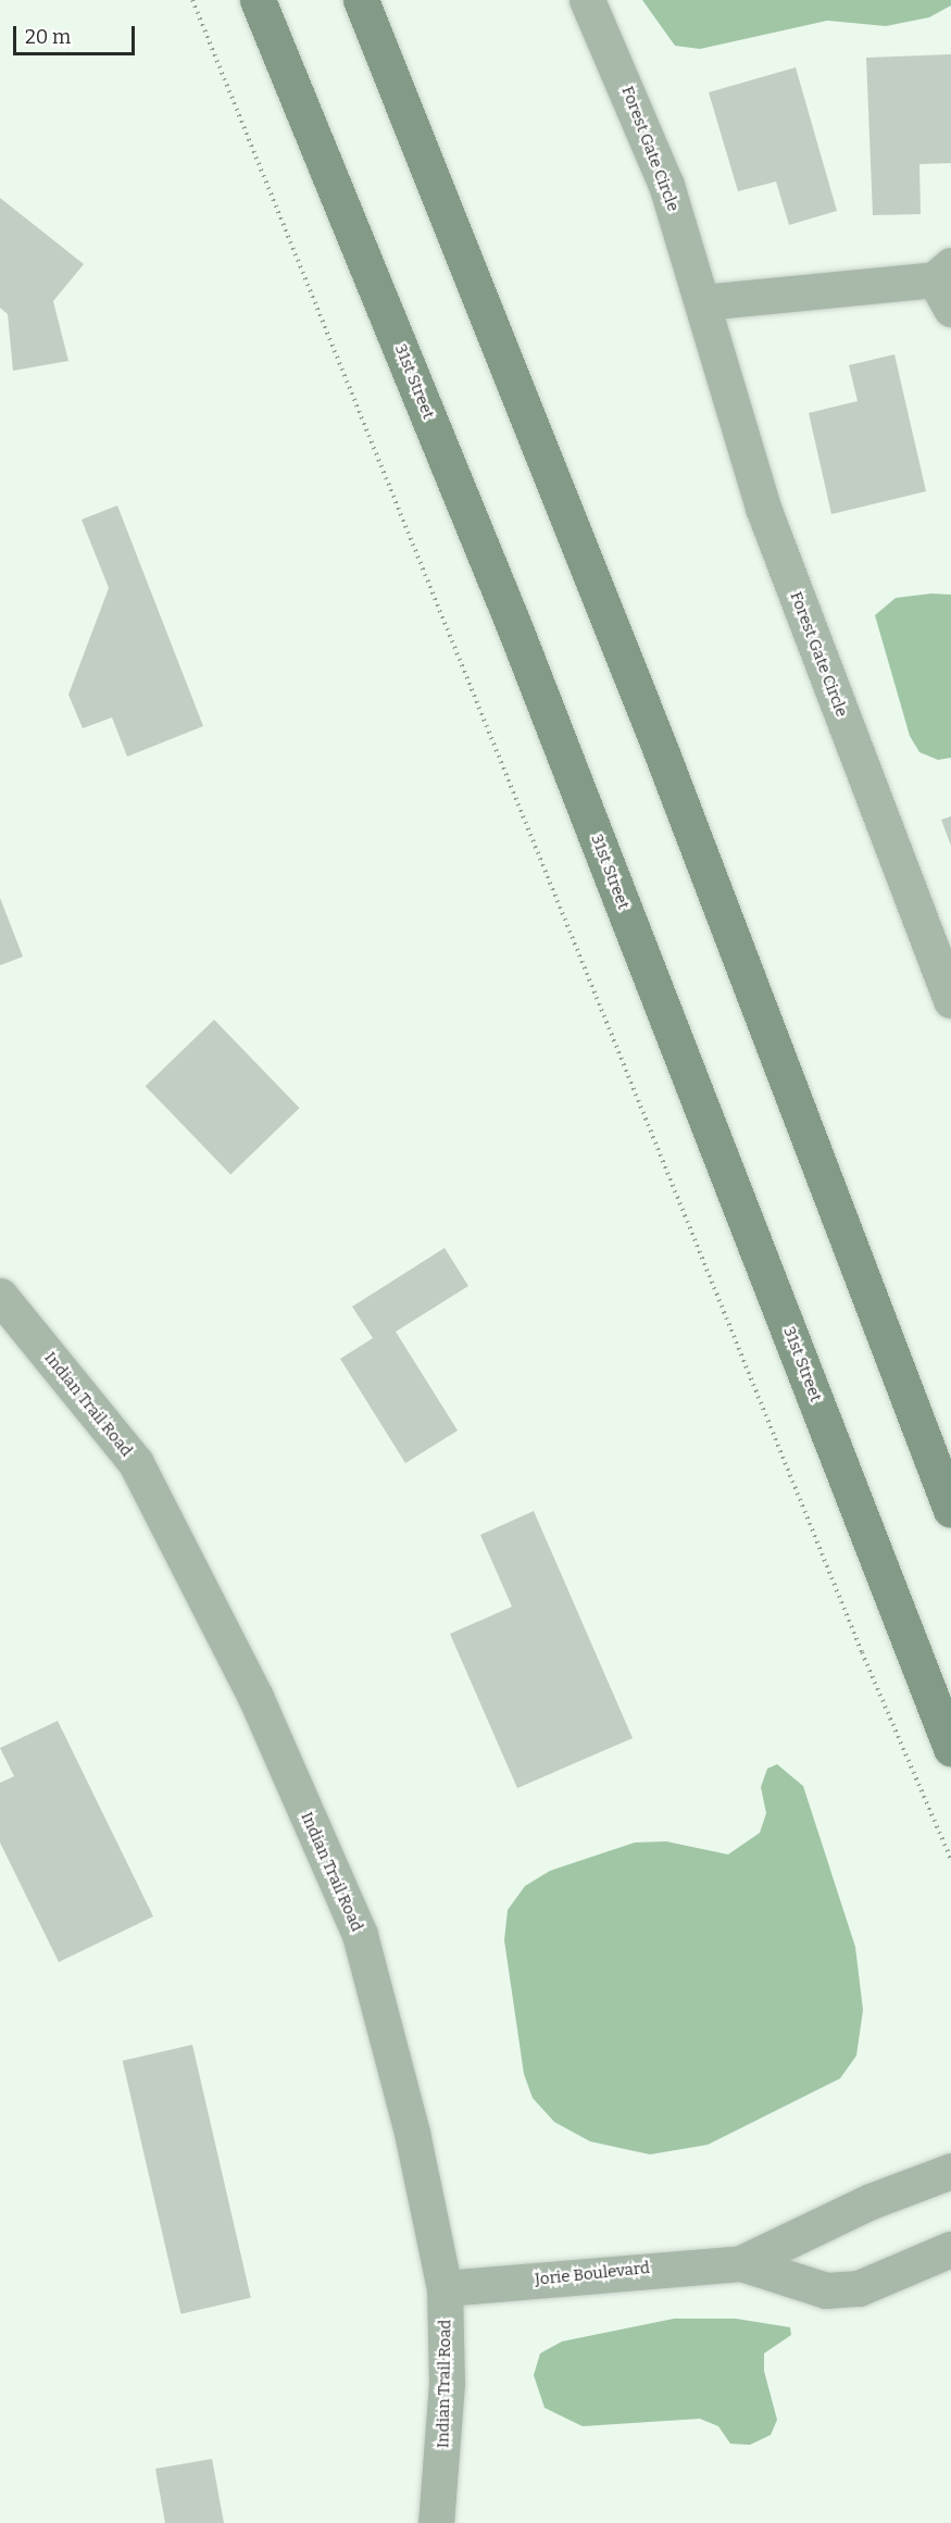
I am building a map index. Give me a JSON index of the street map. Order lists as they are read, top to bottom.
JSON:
{
  "streets": {
    "main road": ["31st Street"],
    "street": ["Forest Gate Circle", "Indian Trail Road", "Jorie Boulevard"]
  },
  "crossings": [
    ["Indian Trail Road", "Jorie Boulevard"]
  ],
  "scale_bar": "20 m"
}
